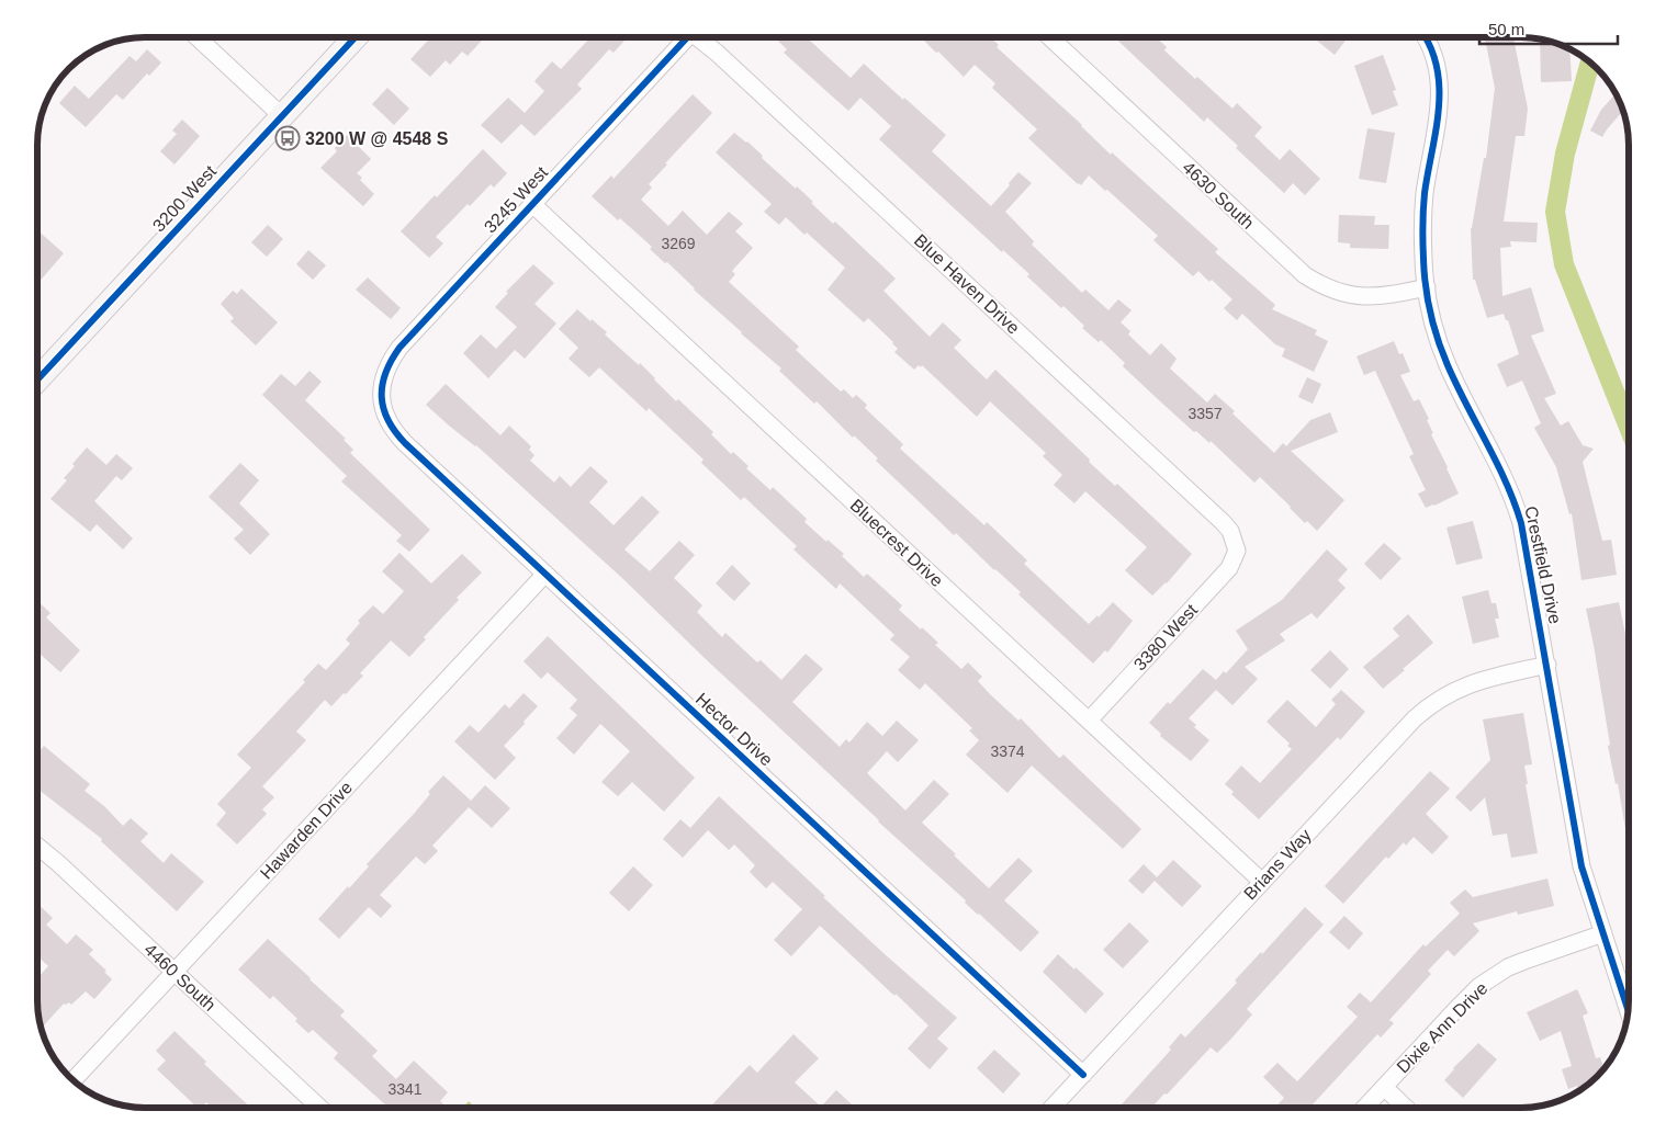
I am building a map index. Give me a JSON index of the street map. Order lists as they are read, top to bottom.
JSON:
{
  "streets": {
    "street": [
      "4630 South",
      "3200 West",
      "3245 West",
      "Blue Haven Drive",
      "Bluecrest Drive",
      "Crestfield Drive",
      "3380 West",
      "Hector Drive",
      "Hawarden Drive",
      "Brians Way",
      "4460 South",
      "Dixie Ann Drive"
    ]
  },
  "crossings": [
    ["4630 South", "Crestfield Drive"],
    ["3245 West", "Bluecrest Drive"],
    ["3245 West", "Hector Drive"],
    ["Blue Haven Drive", "3380 West"],
    ["Bluecrest Drive", "3380 West"],
    ["Bluecrest Drive", "Brians Way"],
    ["Crestfield Drive", "Brians Way"],
    ["Crestfield Drive", "Dixie Ann Drive"],
    ["Hector Drive", "Hawarden Drive"],
    ["Hector Drive", "Brians Way"],
    ["Hawarden Drive", "4460 South"]
  ],
  "places": {
    "bus stop": ["3200 W @ 4548 S"]
  },
  "house_numbers": [
    "3269",
    "3357",
    "3374",
    "3341"
  ],
  "scale_bar": "50 m"
}
